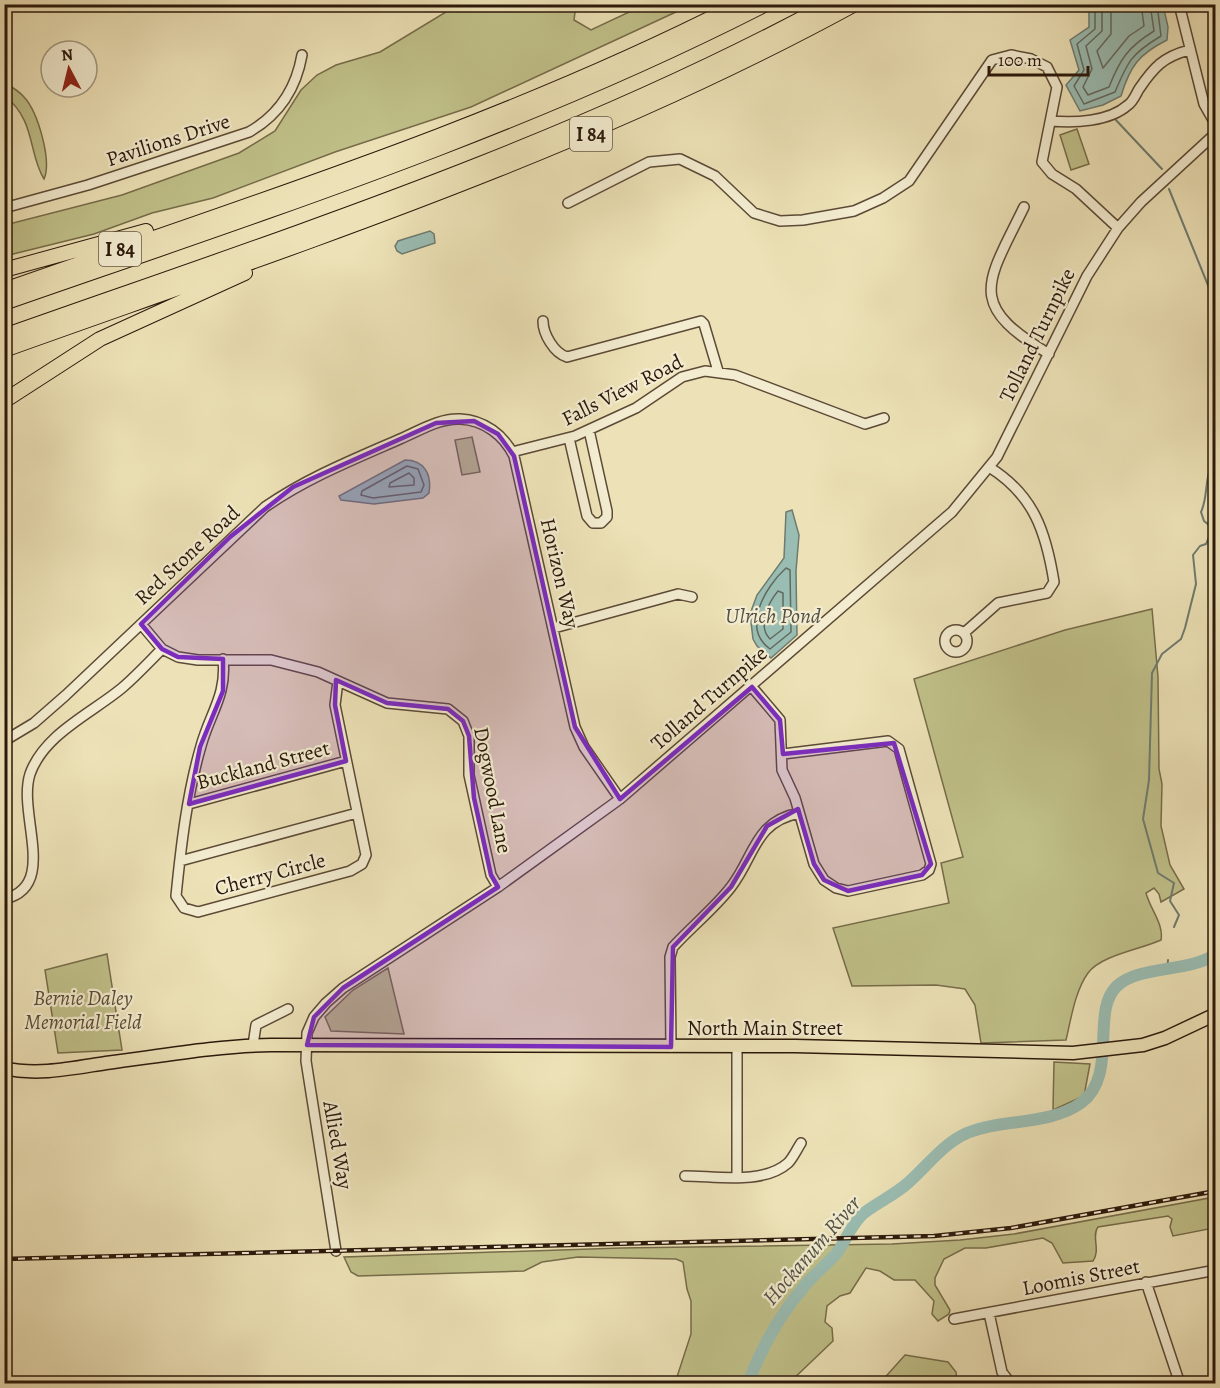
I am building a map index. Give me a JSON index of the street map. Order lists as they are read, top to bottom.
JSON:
{
  "streets": {
    "highway": ["I 84"],
    "main road": ["North Main Street"],
    "street": [
      "Pavilions Drive",
      "Tolland Turnpike",
      "Falls View Road",
      "Red Stone Road",
      "Horizon Way",
      "Buckland Street",
      "Dogwood Lane",
      "Cherry Circle",
      "Allied Way",
      "Loomis Street"
    ]
  },
  "crossings": [
    ["Tolland Turnpike", "Horizon Way"],
    ["Tolland Turnpike", "Dogwood Lane"],
    ["Tolland Turnpike", "North Main Street"],
    ["Tolland Turnpike", "Allied Way"],
    ["Falls View Road", "Red Stone Road"],
    ["Falls View Road", "Horizon Way"],
    ["Red Stone Road", "Horizon Way"],
    ["Buckland Street", "Cherry Circle"],
    ["Dogwood Lane", "Cherry Circle"],
    ["North Main Street", "Allied Way"]
  ],
  "water": ["Ulrich Pond", "Hockanum River"],
  "parks": ["Bernie Daley Memorial Field"],
  "scale_bar": "100 m",
  "north": "top"
}
